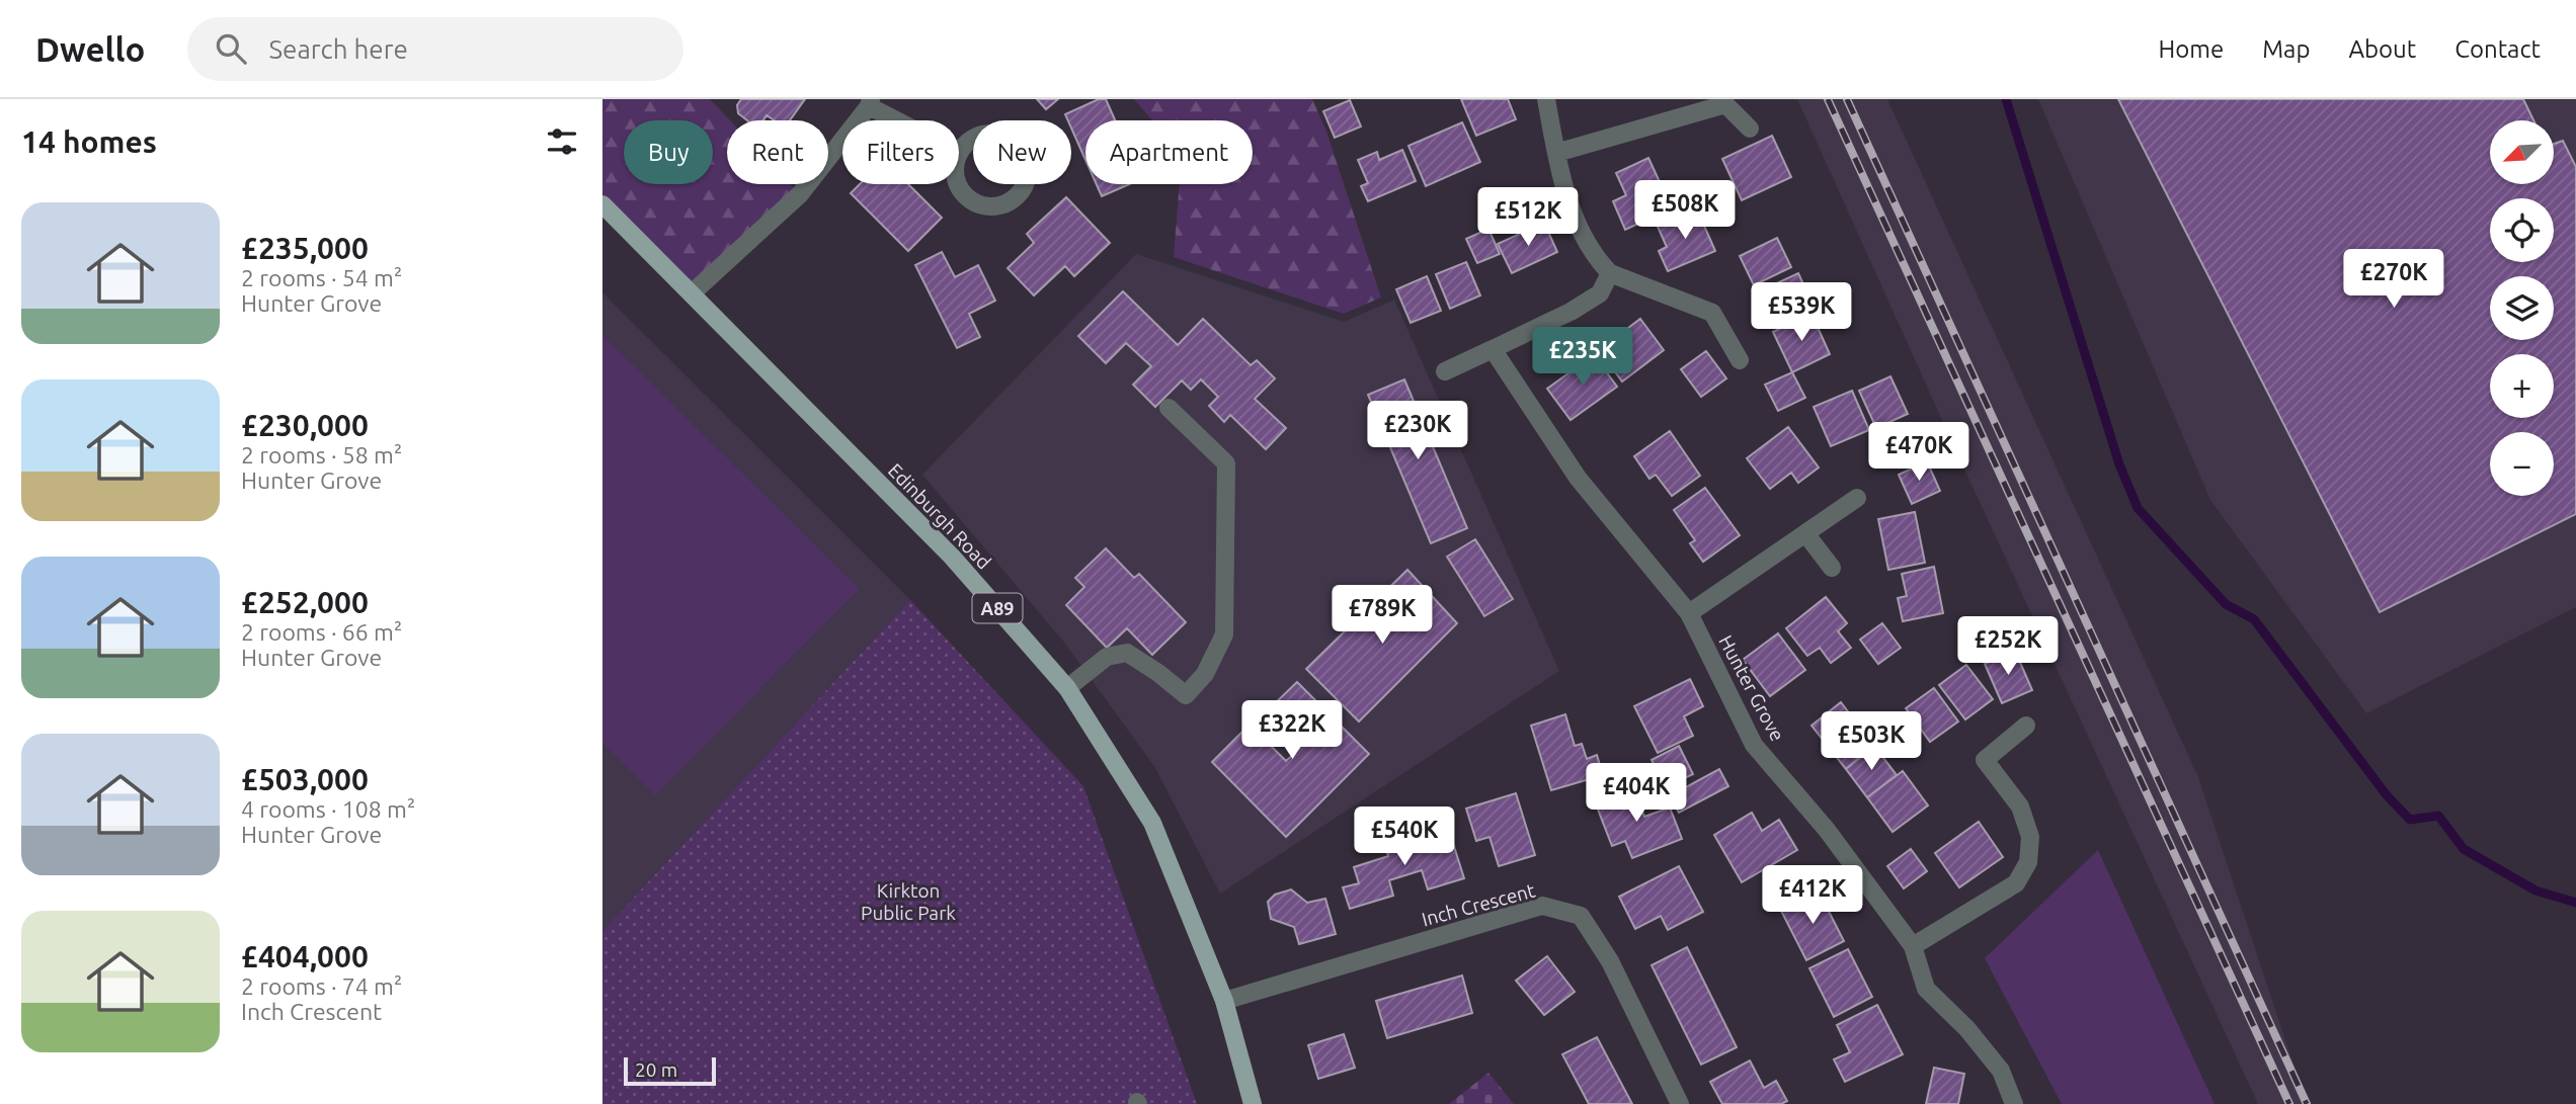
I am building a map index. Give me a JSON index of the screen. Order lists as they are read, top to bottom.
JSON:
{
  "streets": {
    "main road": ["Edinburgh Road", "A89"],
    "street": ["Hunter Grove", "Inch Crescent"]
  },
  "crossings": [
    ["Edinburgh Road", "Inch Crescent"]
  ],
  "parks": ["Kirkton Public Park"],
  "scale_bar": "20 m",
  "north": "bottom left",
  "page": {
    "header": "Dwello",
    "search": "Search here",
    "nav": [
      "Home",
      "Map",
      "About",
      "Contact"
    ],
    "heading": "14 homes",
    "map_buttons": ["+", "−"],
    "chip": [
      "Buy",
      "Rent",
      "Filters",
      "New",
      "Apartment"
    ],
    "price": [
      "£508K",
      "£512K",
      "£270K",
      "£539K",
      "£235K",
      "£230K",
      "£470K",
      "£789K",
      "£252K",
      "£322K",
      "£503K",
      "£404K",
      "£540K",
      "£412K"
    ],
    "list": [
      {
        "name": "£235,000",
        "note": "2 rooms · 54 m² · Hunter Grove"
      },
      {
        "name": "£230,000",
        "note": "2 rooms · 58 m² · Hunter Grove"
      },
      {
        "name": "£252,000",
        "note": "2 rooms · 66 m² · Hunter Grove"
      },
      {
        "name": "£503,000",
        "note": "4 rooms · 108 m² · Hunter Grove"
      },
      {
        "name": "£404,000",
        "note": "2 rooms · 74 m² · Inch Crescent"
      }
    ],
    "scale": "20 m"
  }
}
